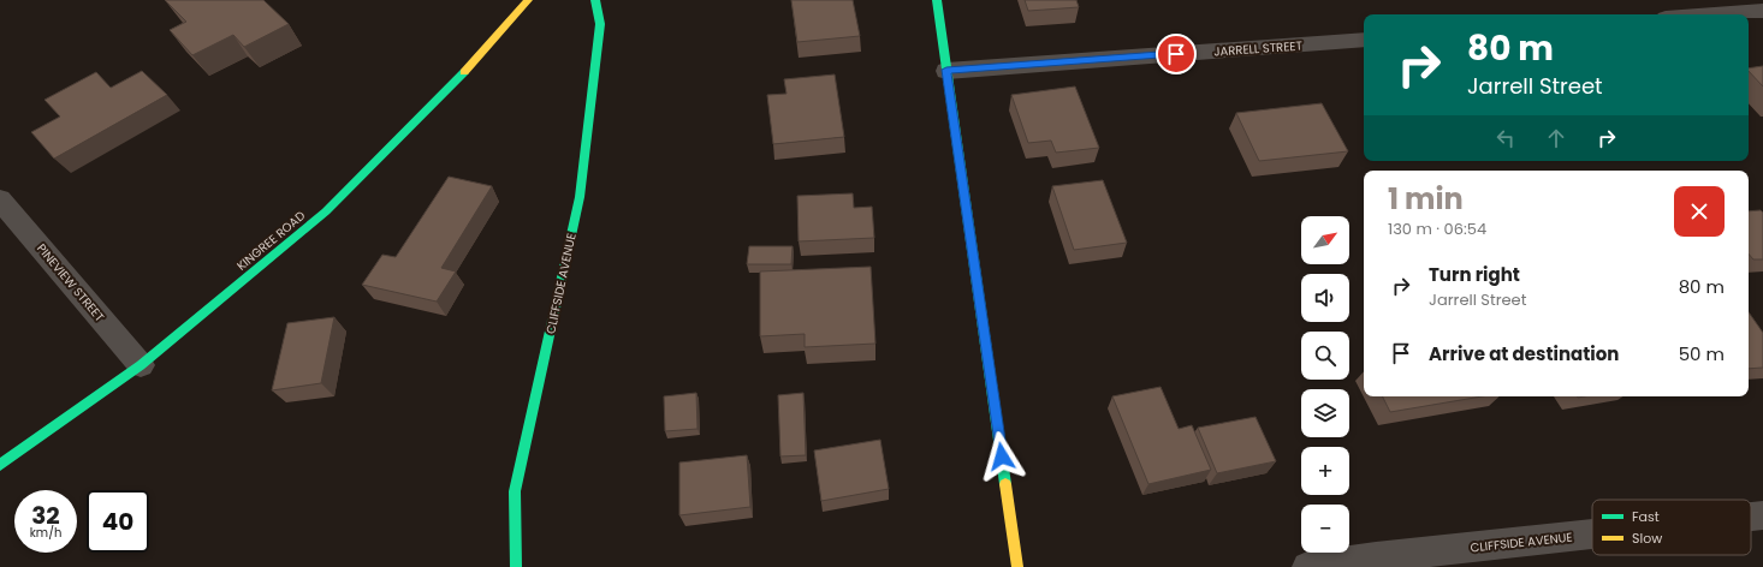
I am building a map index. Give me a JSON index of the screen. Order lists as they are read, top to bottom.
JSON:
{
  "streets": {
    "street": [
      "JARRELL STREET",
      "KINGREE ROAD",
      "PINEVIEW STREET",
      "CLIFFSIDE AVENUE"
    ]
  },
  "crossings": [
    ["KINGREE ROAD", "PINEVIEW STREET"]
  ],
  "legend": ["Fast", "Slow"],
  "north": "top right",
  "page": {
    "turn": ["80 m", "Jarrell Street"],
    "heading": ["1 min", "130 m · 06:54"],
    "map_buttons": ["+", "−"],
    "list": [
      {
        "name": "Turn right",
        "note": "Jarrell Street",
        "value": "80 m"
      },
      {
        "name": "Arrive at destination",
        "value": "50 m"
      }
    ],
    "speed": "32 km/h",
    "limit": "40"
  }
}
